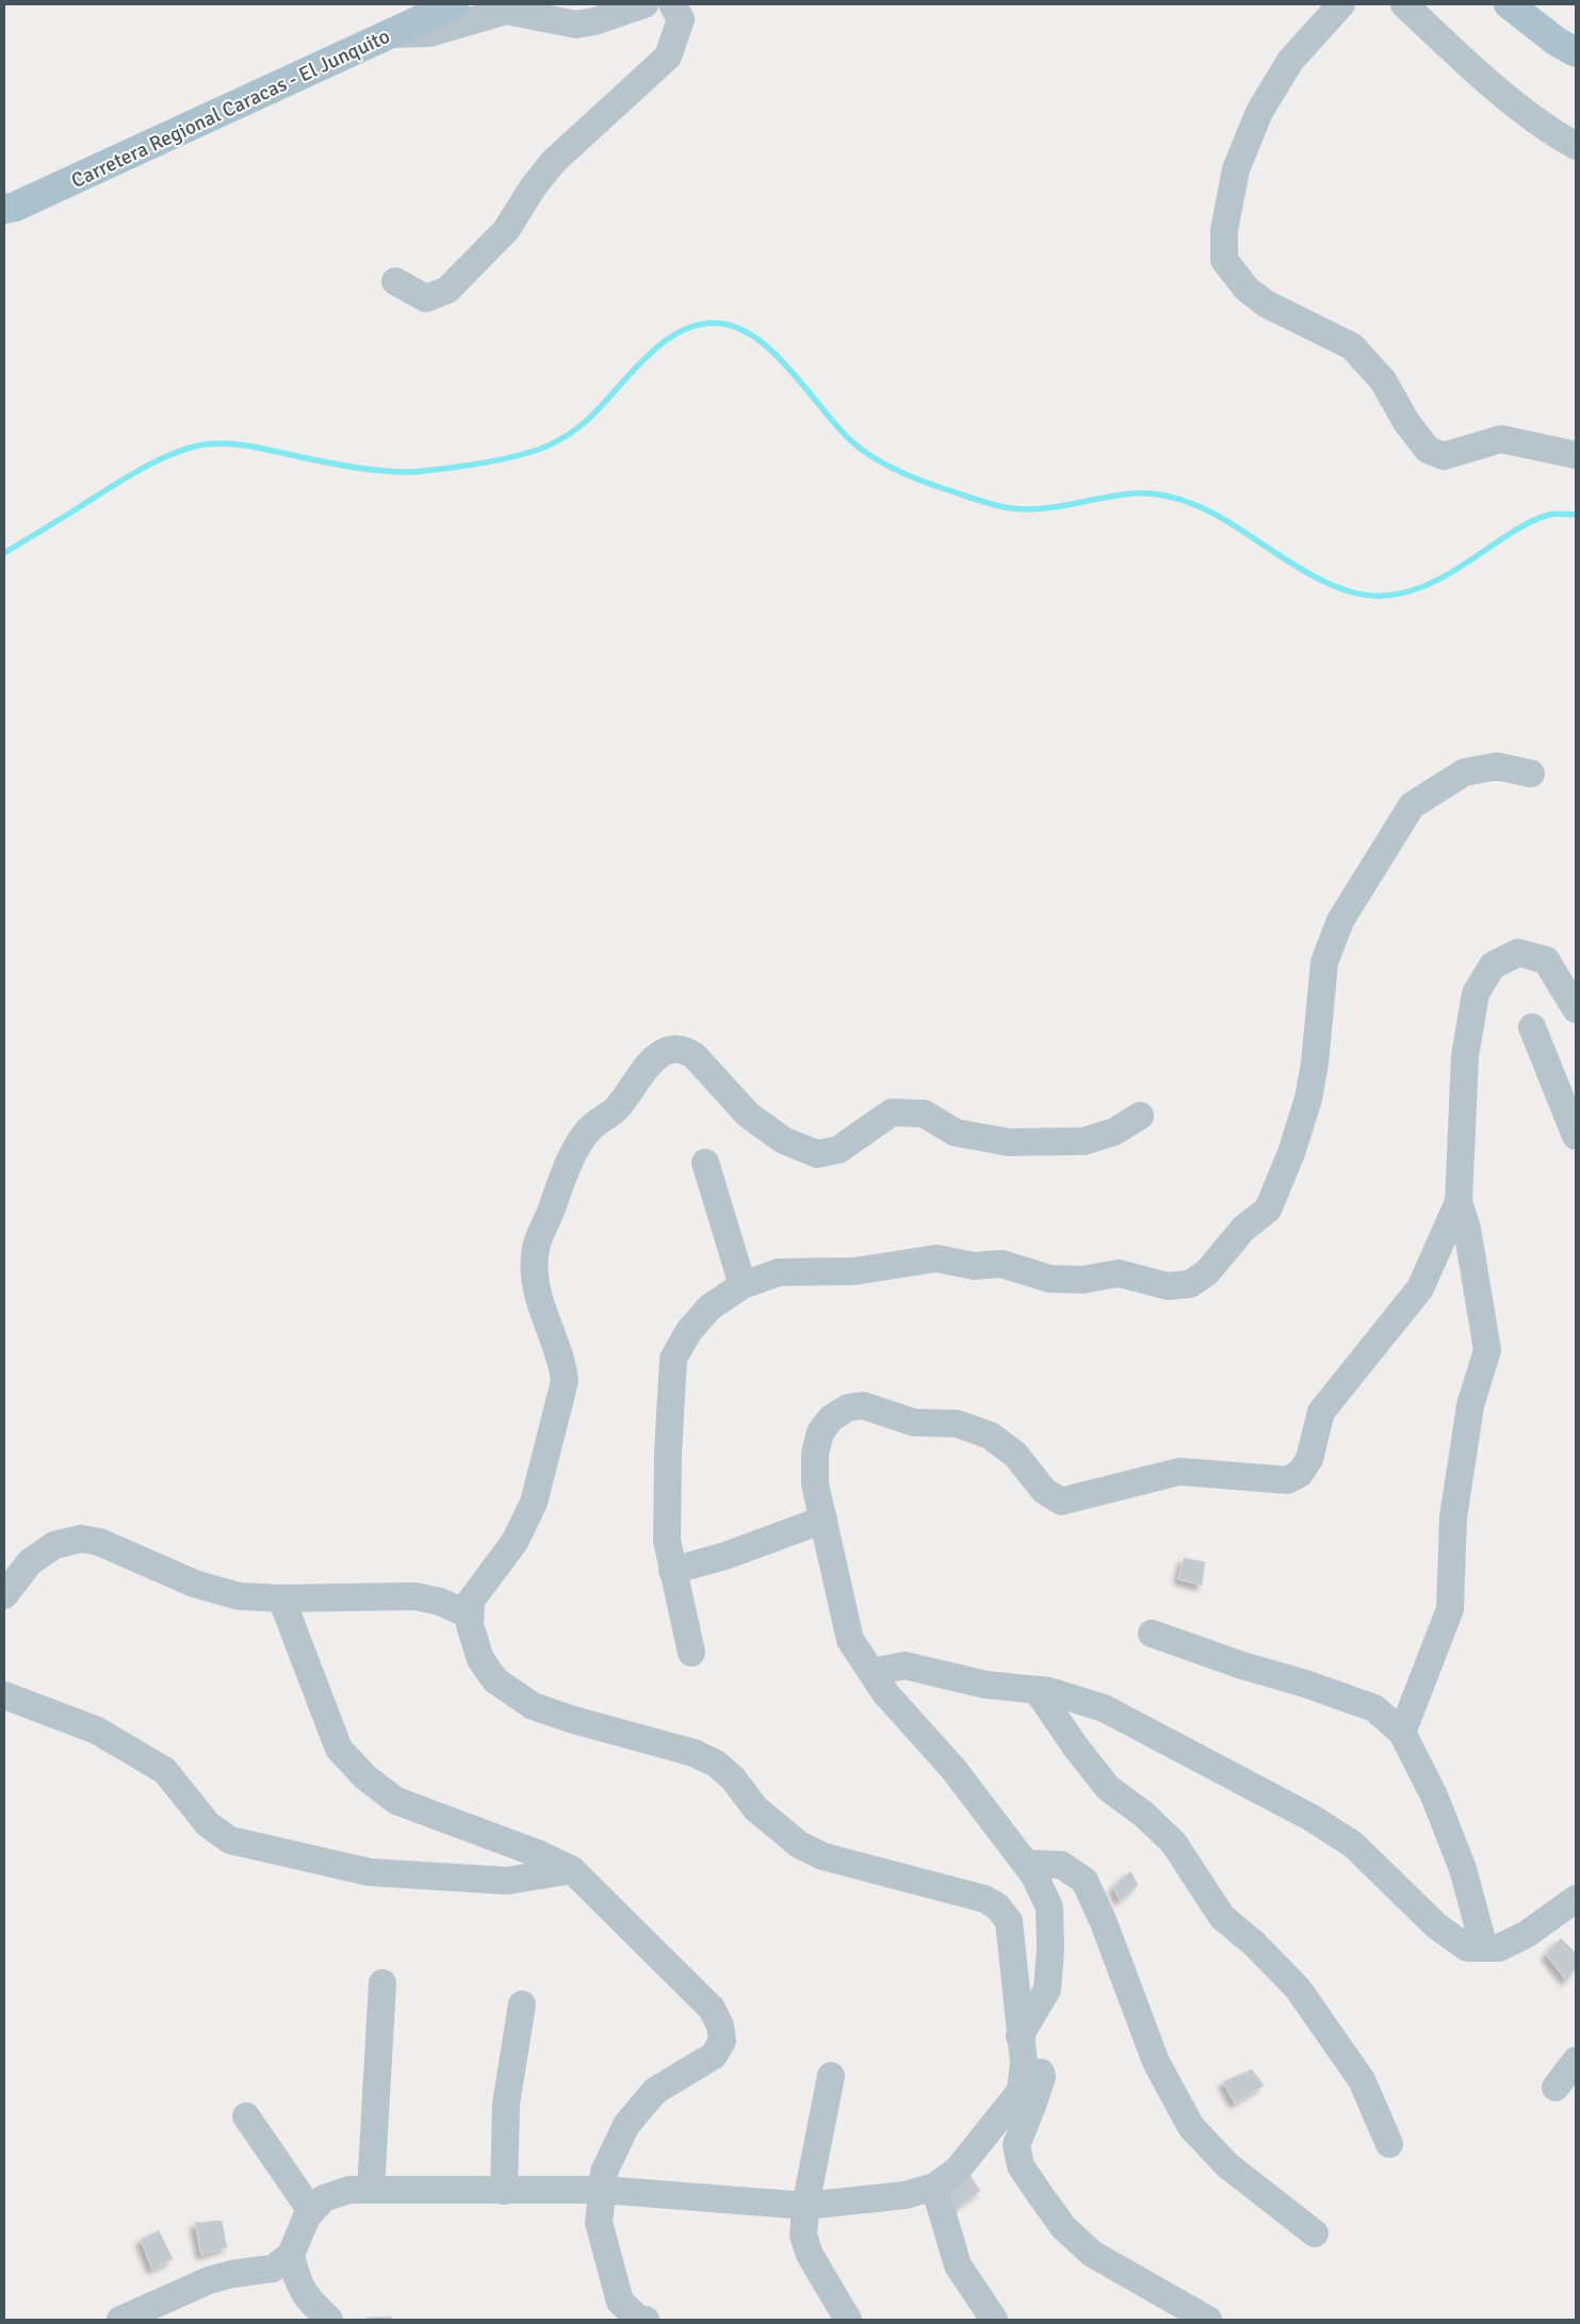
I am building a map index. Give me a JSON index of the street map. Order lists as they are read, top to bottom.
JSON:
{
  "streets": {
    "main road": ["Carretera Regional Caracas - El Junquito"]
  }
}
